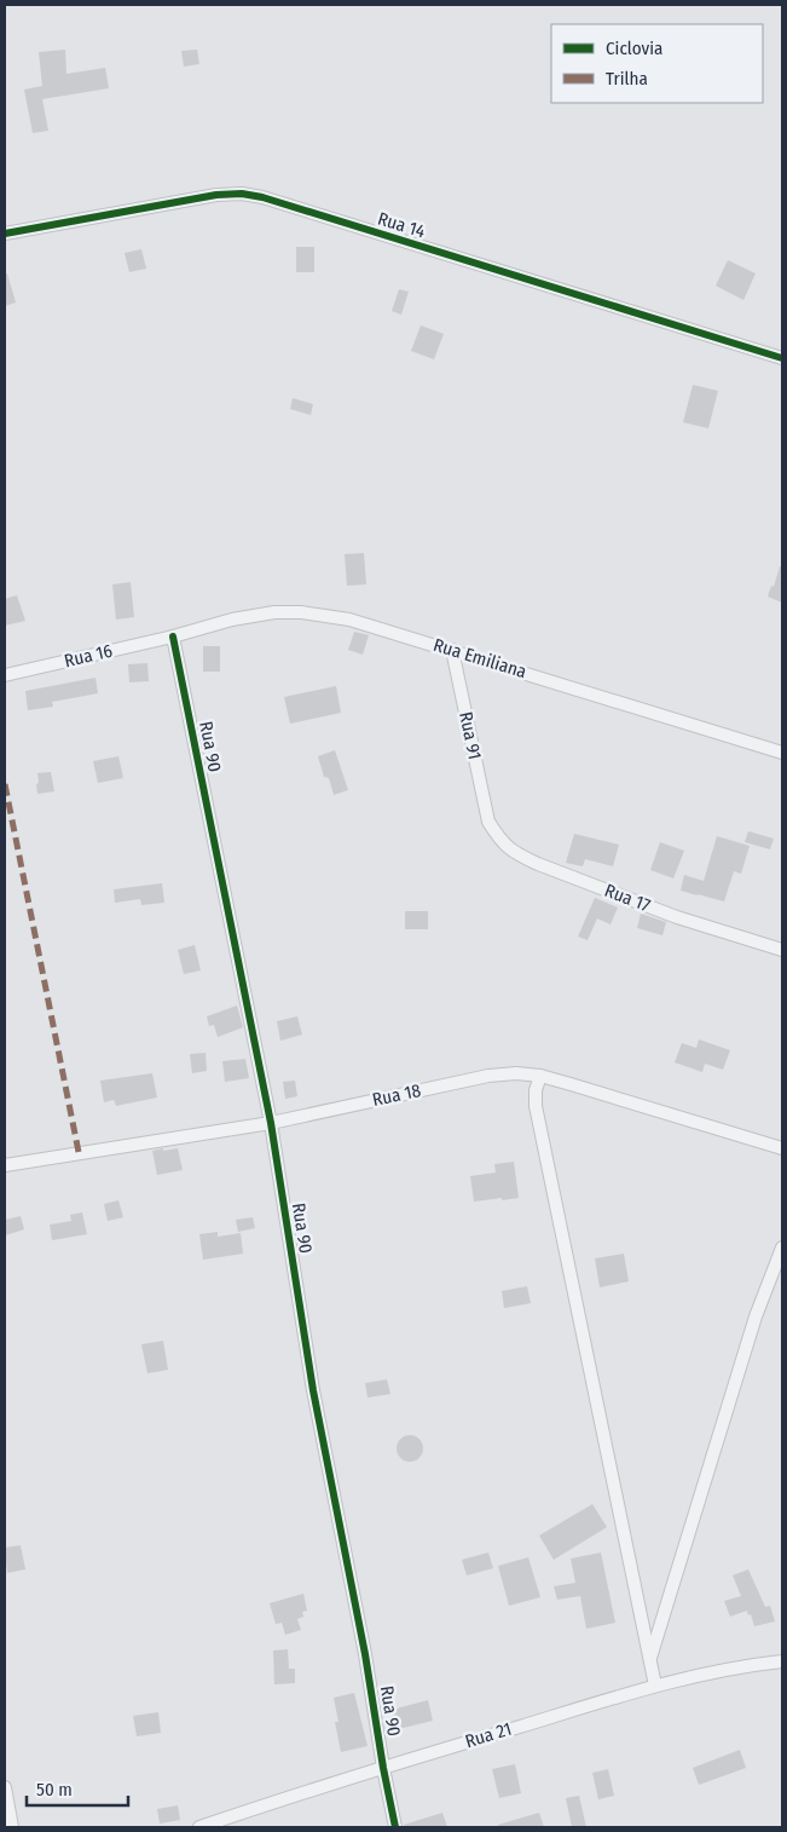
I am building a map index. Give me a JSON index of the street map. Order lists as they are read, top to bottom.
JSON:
{
  "streets": {
    "street": [
      "Rua 14",
      "Rua 16",
      "Rua Emiliana",
      "Rua 91",
      "Rua 90",
      "Rua 17",
      "Rua 18",
      "Rua 21"
    ]
  },
  "crossings": [
    ["Rua 16", "Rua Emiliana"],
    ["Rua 16", "Rua 90"],
    ["Rua Emiliana", "Rua 91"],
    ["Rua Emiliana", "Rua 90"],
    ["Rua 91", "Rua 17"],
    ["Rua 90", "Rua 18"],
    ["Rua 90", "Rua 21"]
  ],
  "legend": ["Ciclovia", "Trilha"],
  "scale_bar": "50 m"
}
